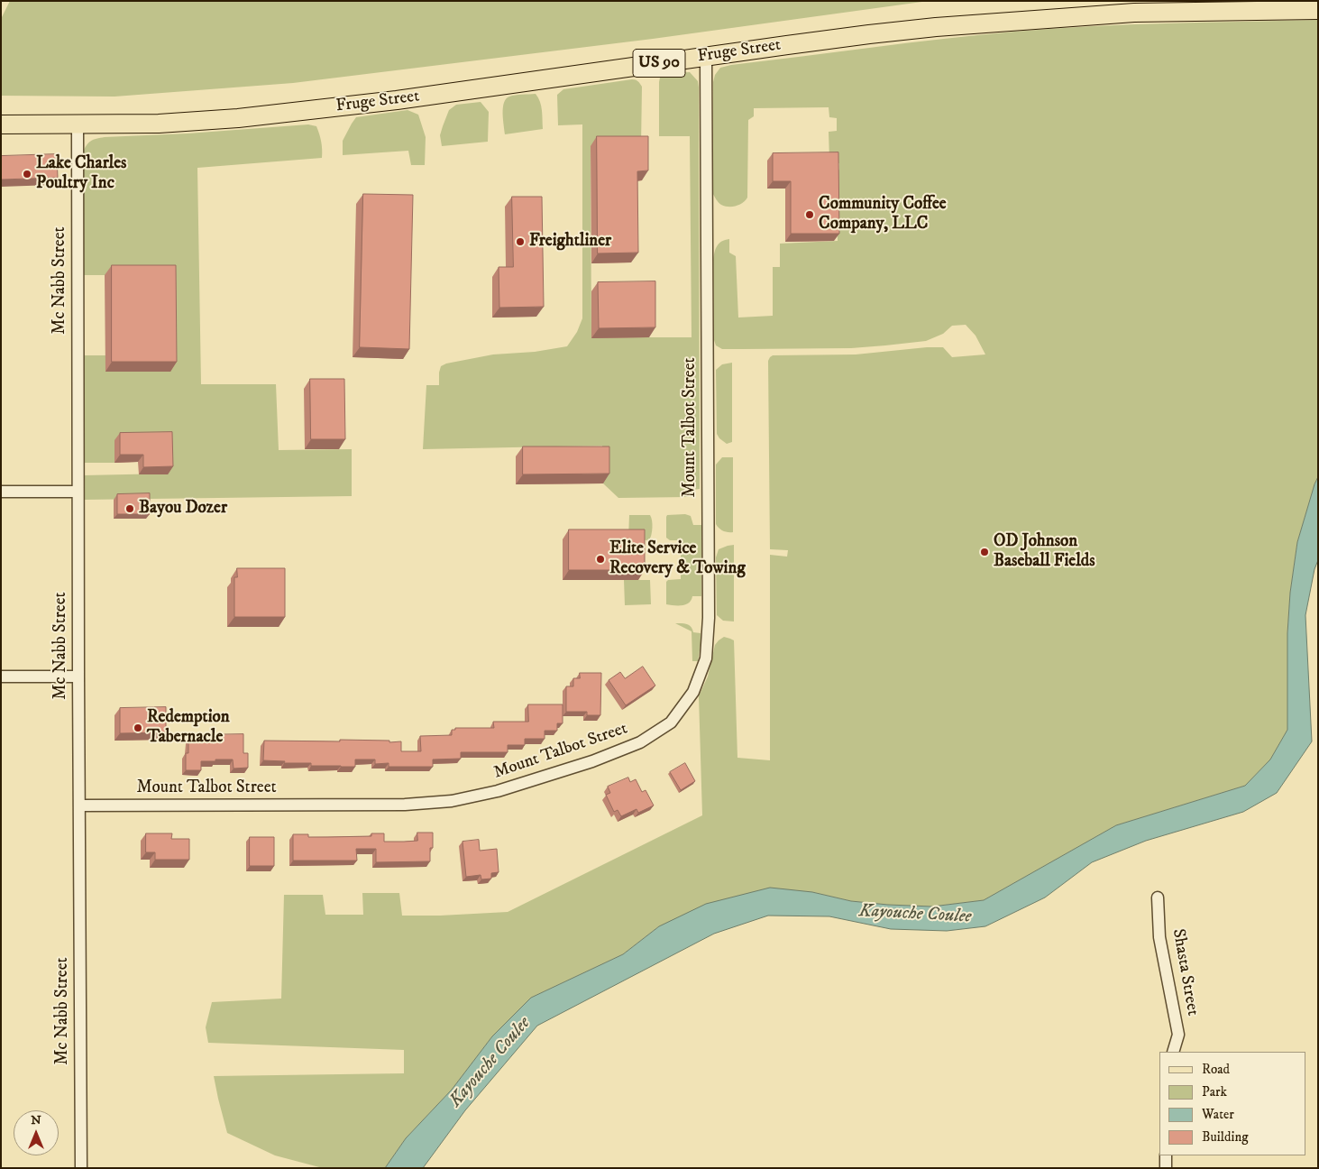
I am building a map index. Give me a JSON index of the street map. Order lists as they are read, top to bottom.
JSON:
{
  "streets": {
    "main road": ["Fruge Street", "US 90"],
    "street": ["Mc Nabb Street", "Mount Talbot Street", "Shasta Street"]
  },
  "crossings": [
    ["Fruge Street", "Mc Nabb Street"],
    ["Fruge Street", "Mount Talbot Street"],
    ["Mc Nabb Street", "Mount Talbot Street"]
  ],
  "water": ["Kayouche Coulee"],
  "places": [
    "Lake Charles Poultry Inc",
    "Community Coffee Company, LLC",
    "Freightliner",
    "Bayou Dozer",
    "OD Johnson Baseball Fields",
    "Elite Service Recovery & Towing",
    "Redemption Tabernacle"
  ],
  "legend": [
    "Road",
    "Park",
    "Water",
    "Building"
  ],
  "north": "top"
}
